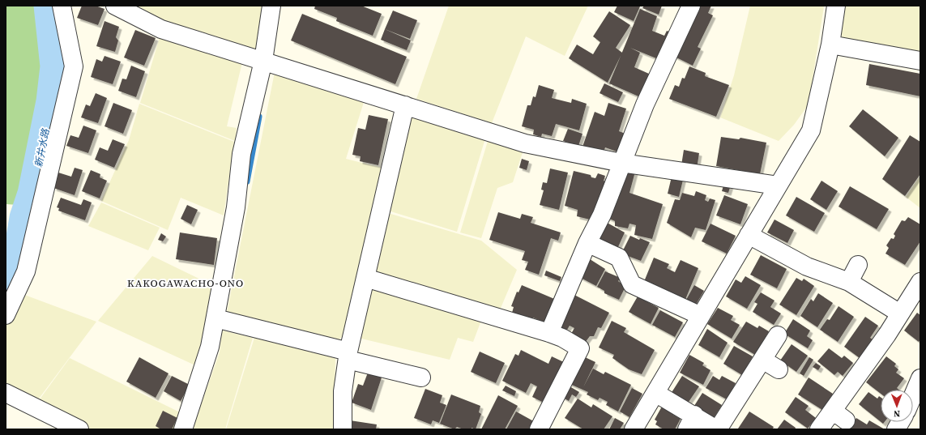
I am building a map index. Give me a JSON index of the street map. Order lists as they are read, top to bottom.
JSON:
{
  "districts": ["KAKOGAWACHO-ONO"],
  "water": ["新井水路"],
  "north": "bottom"
}
